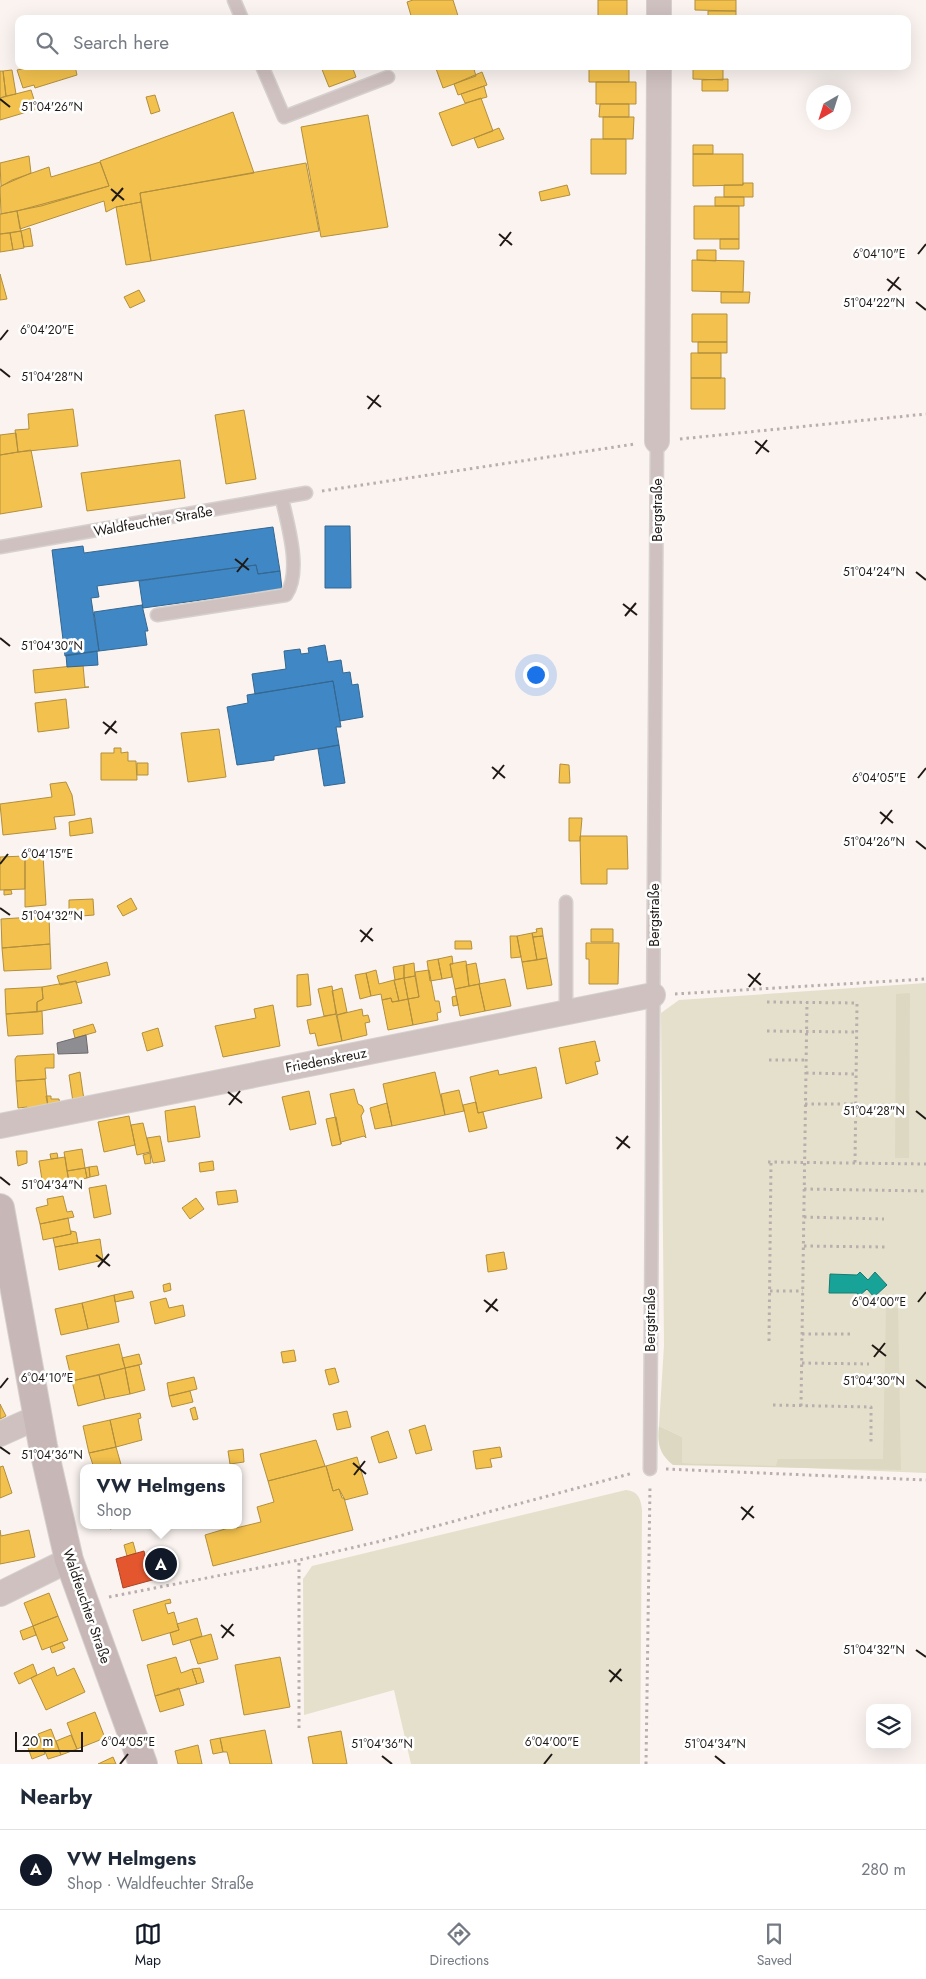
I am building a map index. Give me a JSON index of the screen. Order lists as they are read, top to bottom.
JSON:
{
  "streets": {
    "street": ["Bergstraße", "Waldfeuchter Straße", "Friedenskreuz"]
  },
  "crossings": [
    ["Bergstraße", "Friedenskreuz"]
  ],
  "scale_bar": "20 m",
  "north": "bottom left",
  "page": {
    "search": "Search here",
    "popup": ["VW Helmgens", "Shop"],
    "pins": "A",
    "scale": "20 m",
    "heading": "Nearby",
    "list": [
      {
        "mark": "A",
        "name": "VW Helmgens",
        "note": "Shop · Waldfeuchter Straße",
        "value": "280 m"
      }
    ],
    "nav": ["Map", "Directions", "Saved"]
  },
  "coordinates": [
    "51°04'26\"N",
    "6°04'10\"E",
    "51°04'22\"N",
    "6°04'20\"E",
    "51°04'28\"N",
    "51°04'24\"N",
    "51°04'30\"N",
    "6°04'05\"E",
    "6°04'15\"E",
    "51°04'32\"N",
    "51°04'34\"N",
    "6°04'00\"E",
    "51°04'36\"N"
  ]
}
